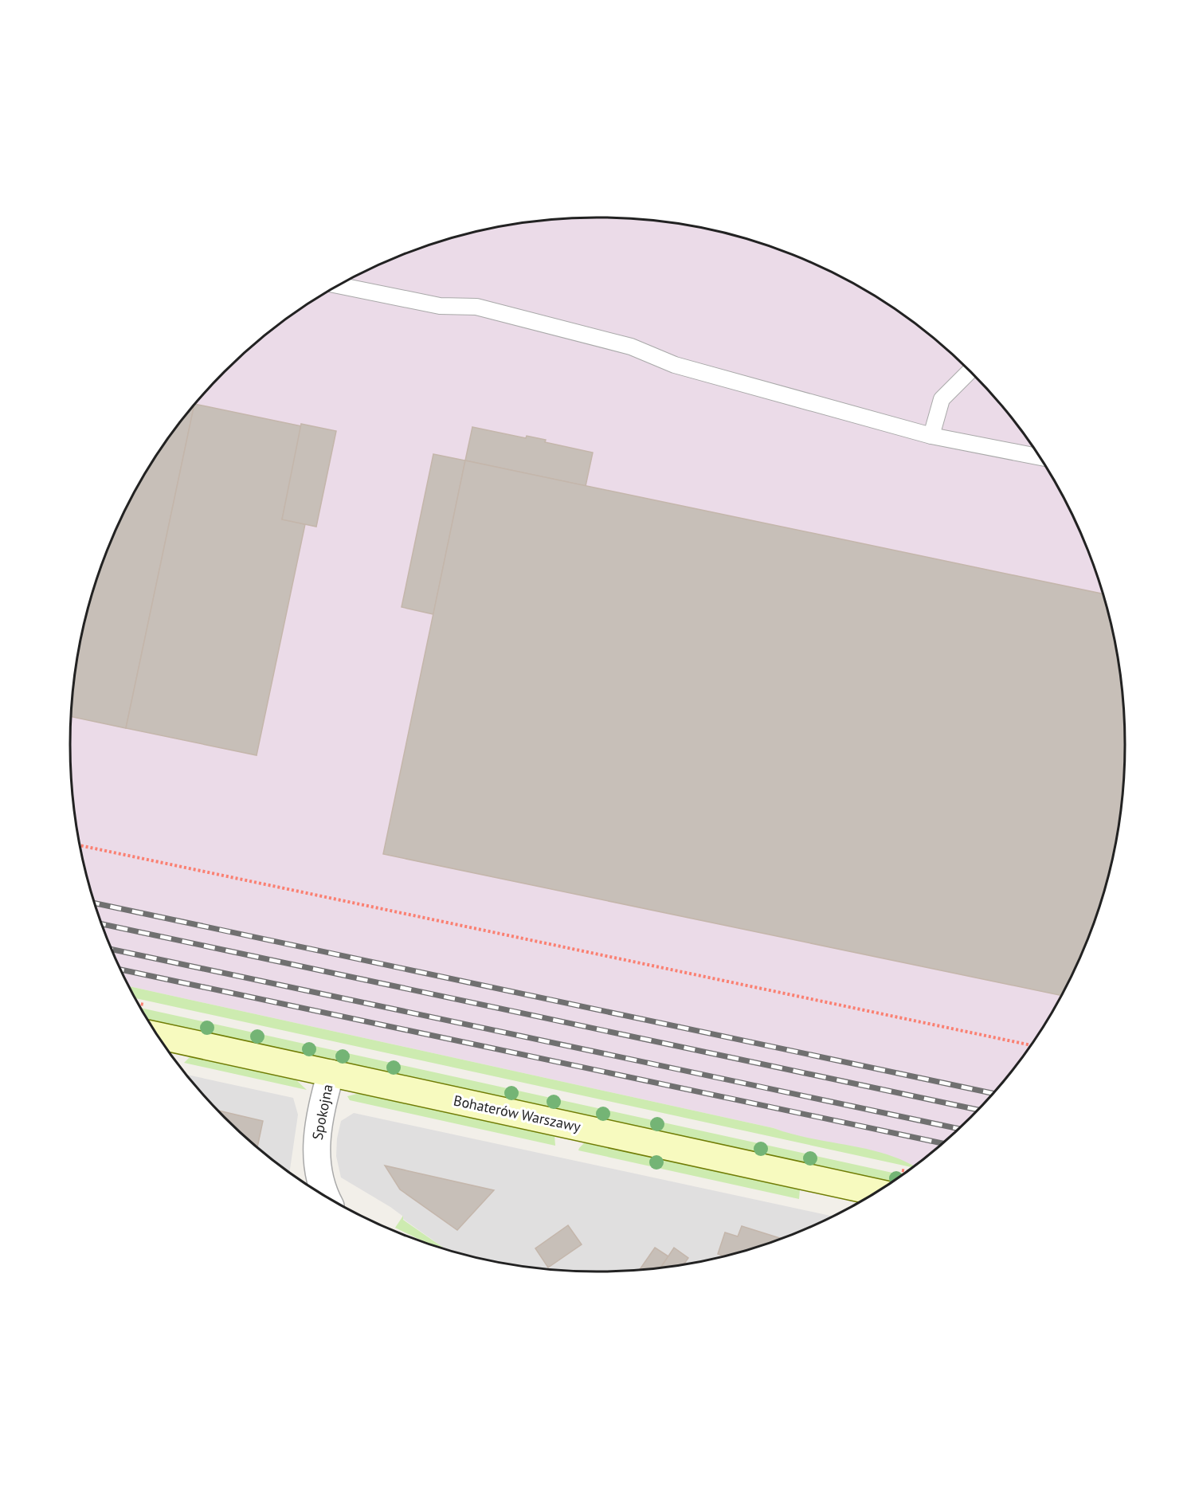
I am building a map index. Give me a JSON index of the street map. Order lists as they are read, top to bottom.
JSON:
{
  "streets": {
    "street": ["Spokojna", "Bohaterów Warszawy"]
  },
  "crossings": [
    ["Spokojna", "Bohaterów Warszawy"]
  ]
}
